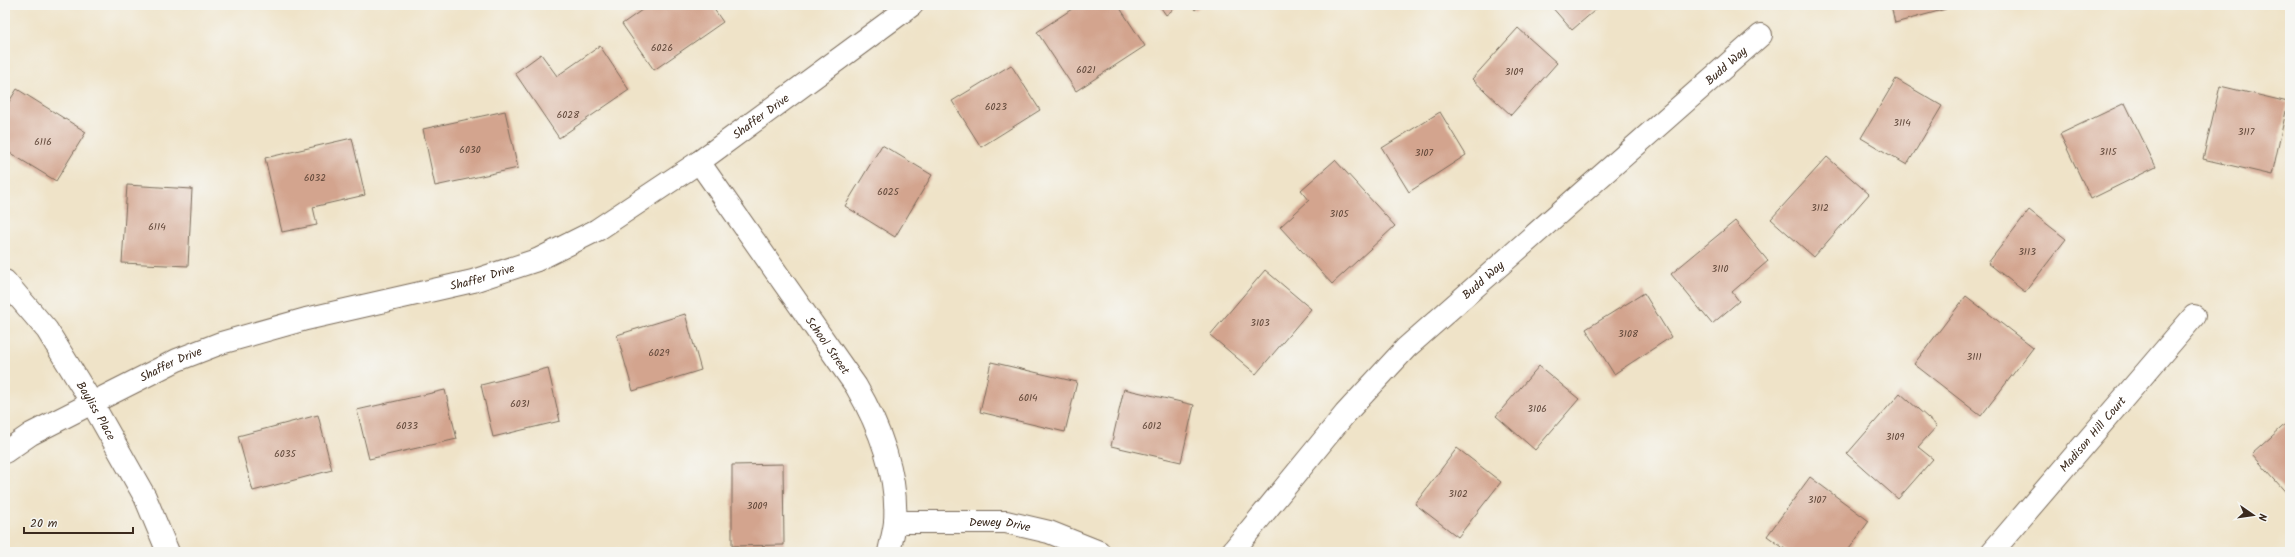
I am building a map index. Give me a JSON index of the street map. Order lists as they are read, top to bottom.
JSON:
{
  "streets": {
    "street": [
      "Budd Way",
      "Shaffer Drive",
      "School Street",
      "Bayliss Place",
      "Madison Hill Court",
      "Dewey Drive"
    ]
  },
  "crossings": [
    ["Shaffer Drive", "School Street"],
    ["Shaffer Drive", "Bayliss Place"],
    ["School Street", "Dewey Drive"]
  ],
  "house_numbers": [
    "6026",
    "6021",
    "3109",
    "6023",
    "6028",
    "3114",
    "3117",
    "6116",
    "6030",
    "3115",
    "3107",
    "6032",
    "6025",
    "3112",
    "3105",
    "6114",
    "3113",
    "3110",
    "3103",
    "3108",
    "6029",
    "3111",
    "6014",
    "6031",
    "3106",
    "6033",
    "6012",
    "3109",
    "6035",
    "3102",
    "3107",
    "3009"
  ],
  "scale_bar": "20 m",
  "north": "right"
}
